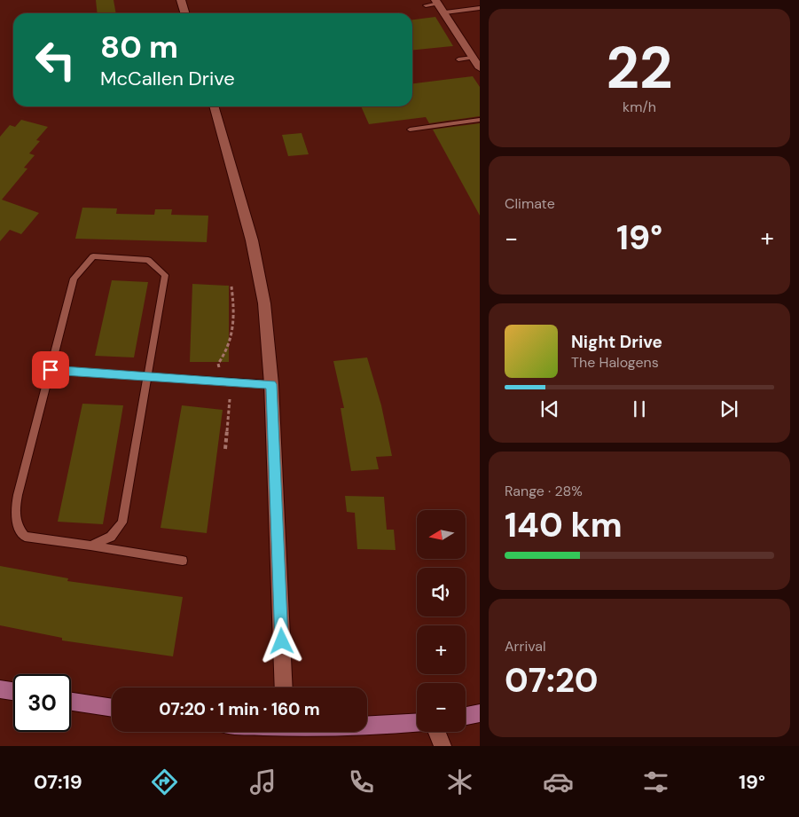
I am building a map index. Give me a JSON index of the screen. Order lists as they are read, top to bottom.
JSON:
{
  "north": "left",
  "page": {
    "tile": [
      ["22", "km/h"],
      "Climate",
      ["Range · 28%", "140 km"],
      ["Arrival", "07:20"]
    ],
    "turn": ["80 m", "McCallen Drive"],
    "heat": ["−", "19°", "+"],
    "song": ["Night Drive", "The Halogens"],
    "map_buttons": ["+", "−"],
    "limit": "30",
    "trip": "07:20 · 1 min · 160 m",
    "tabs": ["07:19", "19°"]
  }
}
